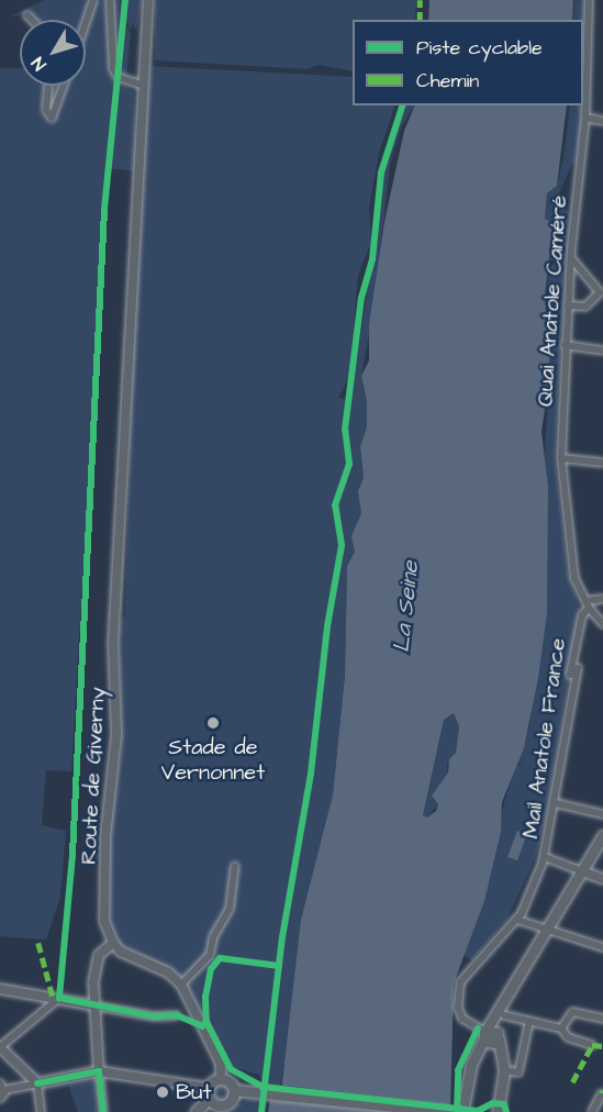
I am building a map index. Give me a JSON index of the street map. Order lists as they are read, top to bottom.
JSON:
{
  "streets": {
    "main road": ["Route de Giverny"],
    "street": ["Quai Anatole Caméré", "Mail Anatole France"]
  },
  "crossings": [
    ["Quai Anatole Caméré", "Mail Anatole France"]
  ],
  "water": ["La Seine"],
  "places": ["Stade de Vernonnet", "But"],
  "legend": ["Piste cyclable", "Chemin"],
  "north": "bottom left"
}
